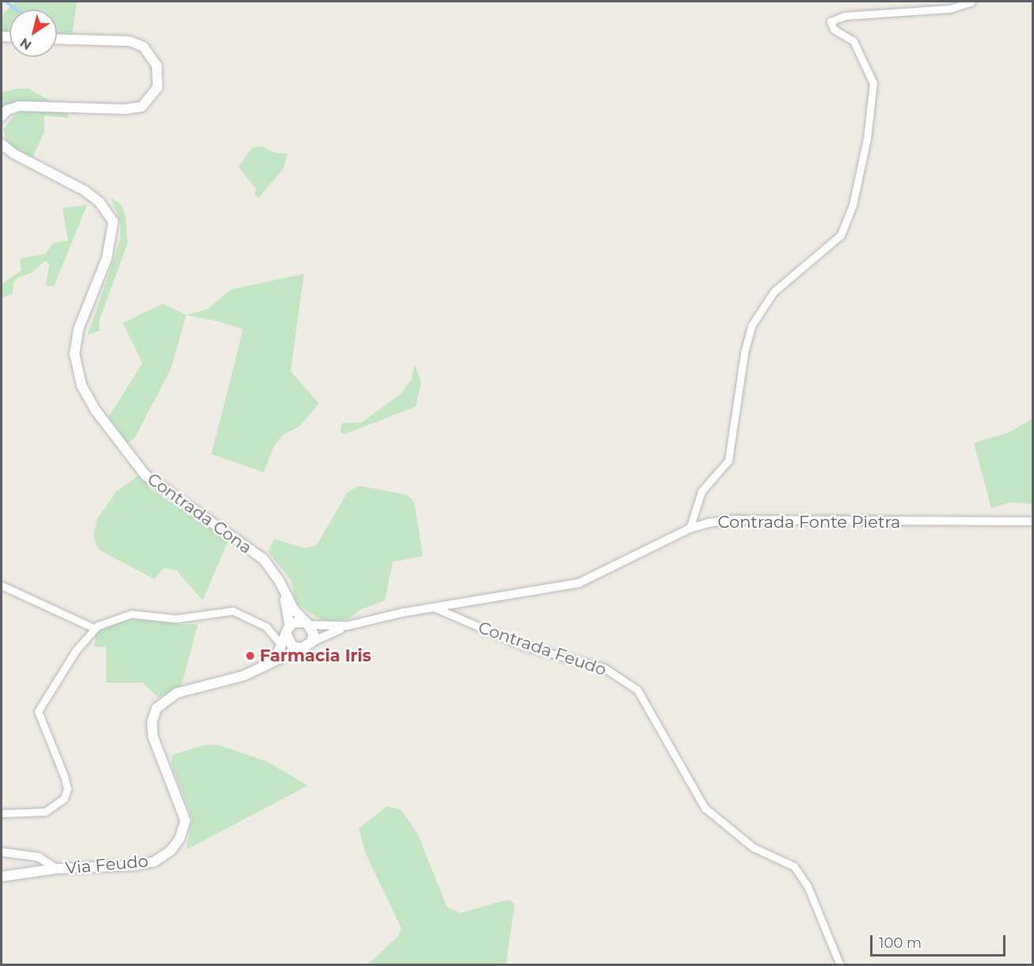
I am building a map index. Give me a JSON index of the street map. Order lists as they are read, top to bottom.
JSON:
{
  "streets": {
    "main road": ["Contrada Cona", "Via Feudo"],
    "street": ["Contrada Fonte Pietra", "Contrada Feudo"]
  },
  "crossings": [
    ["Contrada Cona", "Via Feudo"],
    ["Contrada Fonte Pietra", "Contrada Feudo"]
  ],
  "places": ["Farmacia Iris"],
  "scale_bar": "100 m",
  "north": "bottom left"
}
